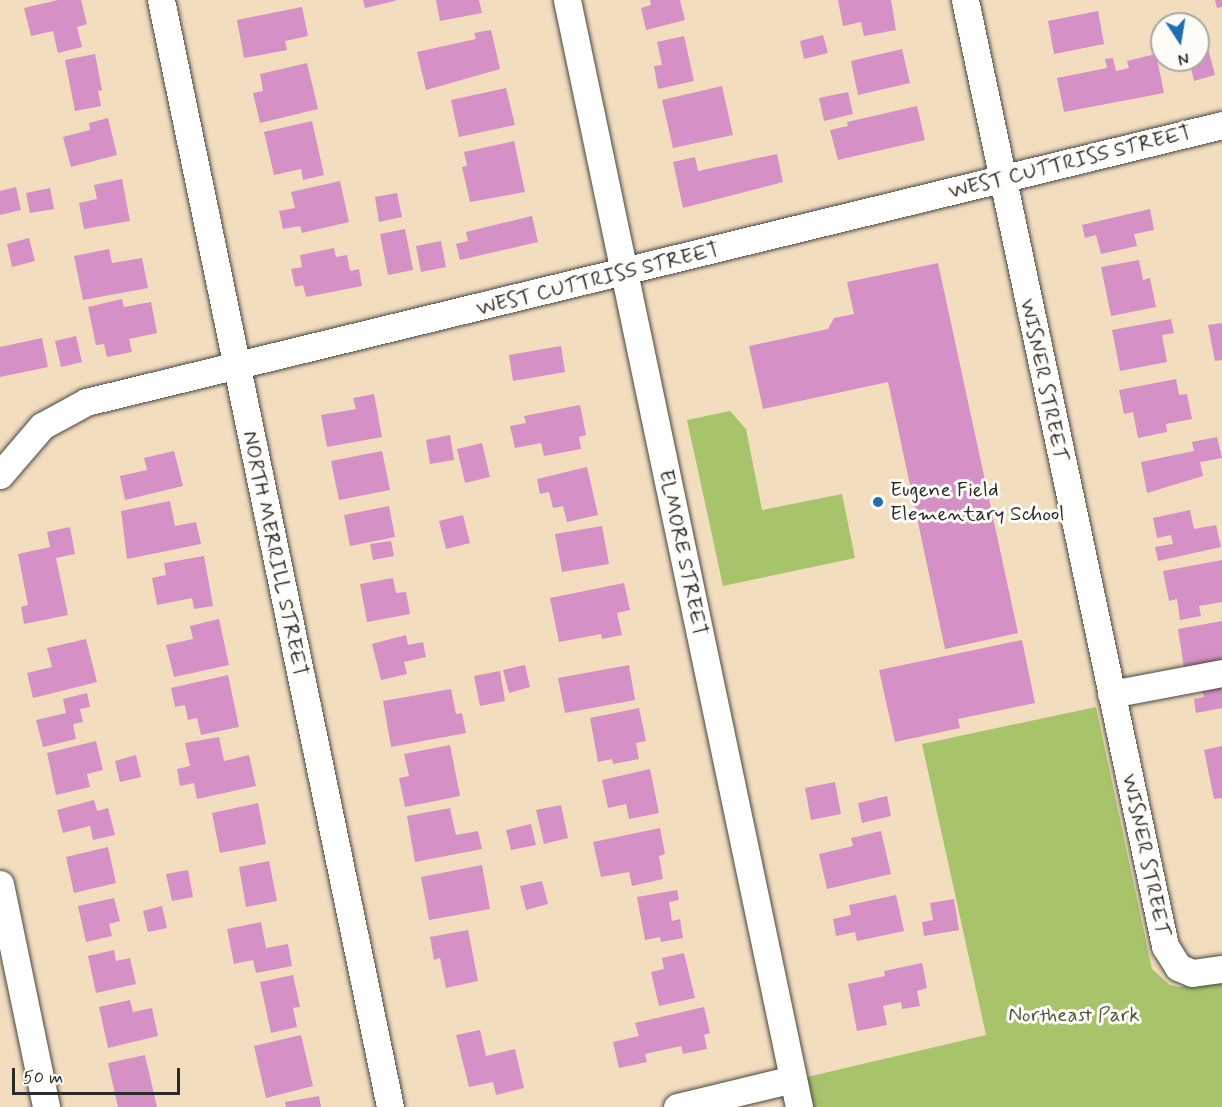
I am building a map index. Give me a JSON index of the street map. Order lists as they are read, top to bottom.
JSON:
{
  "streets": {
    "street": [
      "WEST CUTTRISS STREET",
      "WISNER STREET",
      "ELMORE STREET",
      "NORTH MERRILL STREET"
    ]
  },
  "crossings": [
    ["WEST CUTTRISS STREET", "WISNER STREET"],
    ["WEST CUTTRISS STREET", "ELMORE STREET"],
    ["WEST CUTTRISS STREET", "NORTH MERRILL STREET"]
  ],
  "parks": ["Northeast Park"],
  "places": ["Eugene Field Elementary School"],
  "scale_bar": "50 m",
  "north": "bottom"
}
